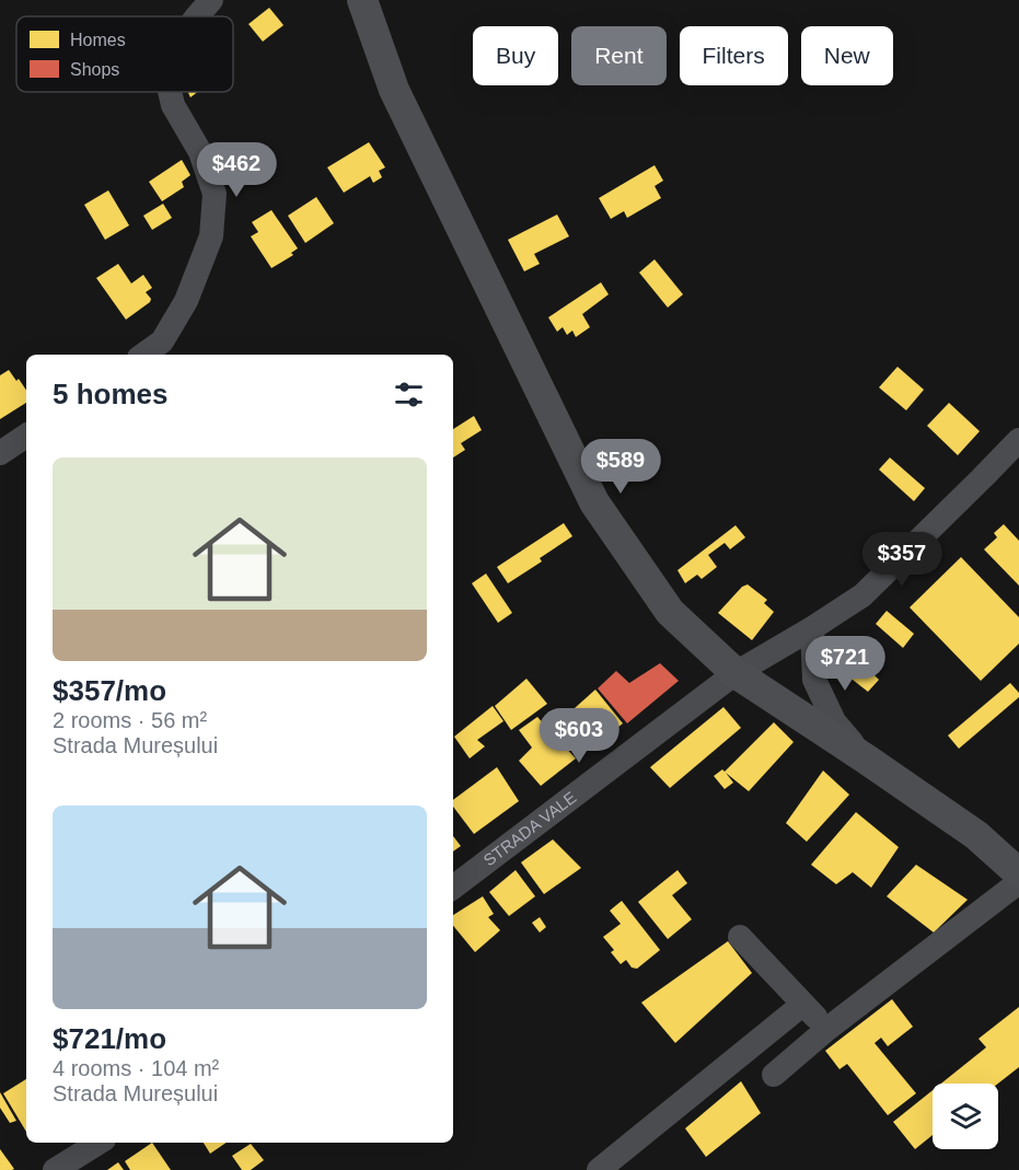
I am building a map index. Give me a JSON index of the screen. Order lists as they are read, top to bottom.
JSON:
{
  "streets": {
    "street": ["STRADA VALE"]
  },
  "legend": ["Homes", "Shops"],
  "page": {
    "chip": [
      "Buy",
      "Rent",
      "Filters",
      "New"
    ],
    "price": [
      "$462",
      "$589",
      "$357",
      "$721",
      "$603"
    ],
    "heading": "5 homes",
    "list": [
      {
        "name": "$357/mo",
        "note": "2 rooms · 56 m² · Strada Mureșului"
      },
      {
        "name": "$721/mo",
        "note": "4 rooms · 104 m² · Strada Mureșului"
      }
    ]
  }
}
